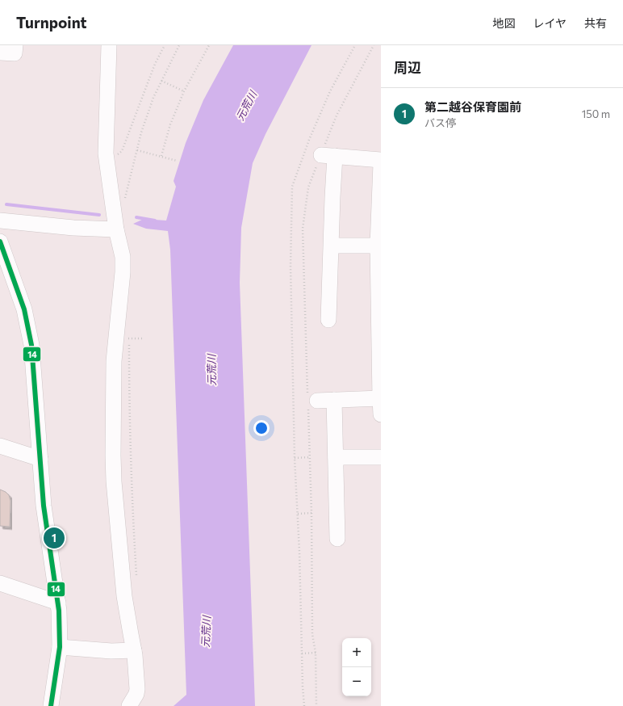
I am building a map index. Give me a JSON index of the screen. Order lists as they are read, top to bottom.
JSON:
{
  "water": ["元荒川"],
  "lines": ["transit line 14"],
  "page": {
    "header": "Turnpoint",
    "nav": ["地図", "レイヤ", "共有"],
    "heading": "周辺",
    "list": [
      {
        "mark": "1",
        "name": "第二越谷保育園前",
        "note": "バス停",
        "value": "150 m"
      }
    ],
    "pins": "1",
    "map_buttons": ["+", "−"]
  }
}
